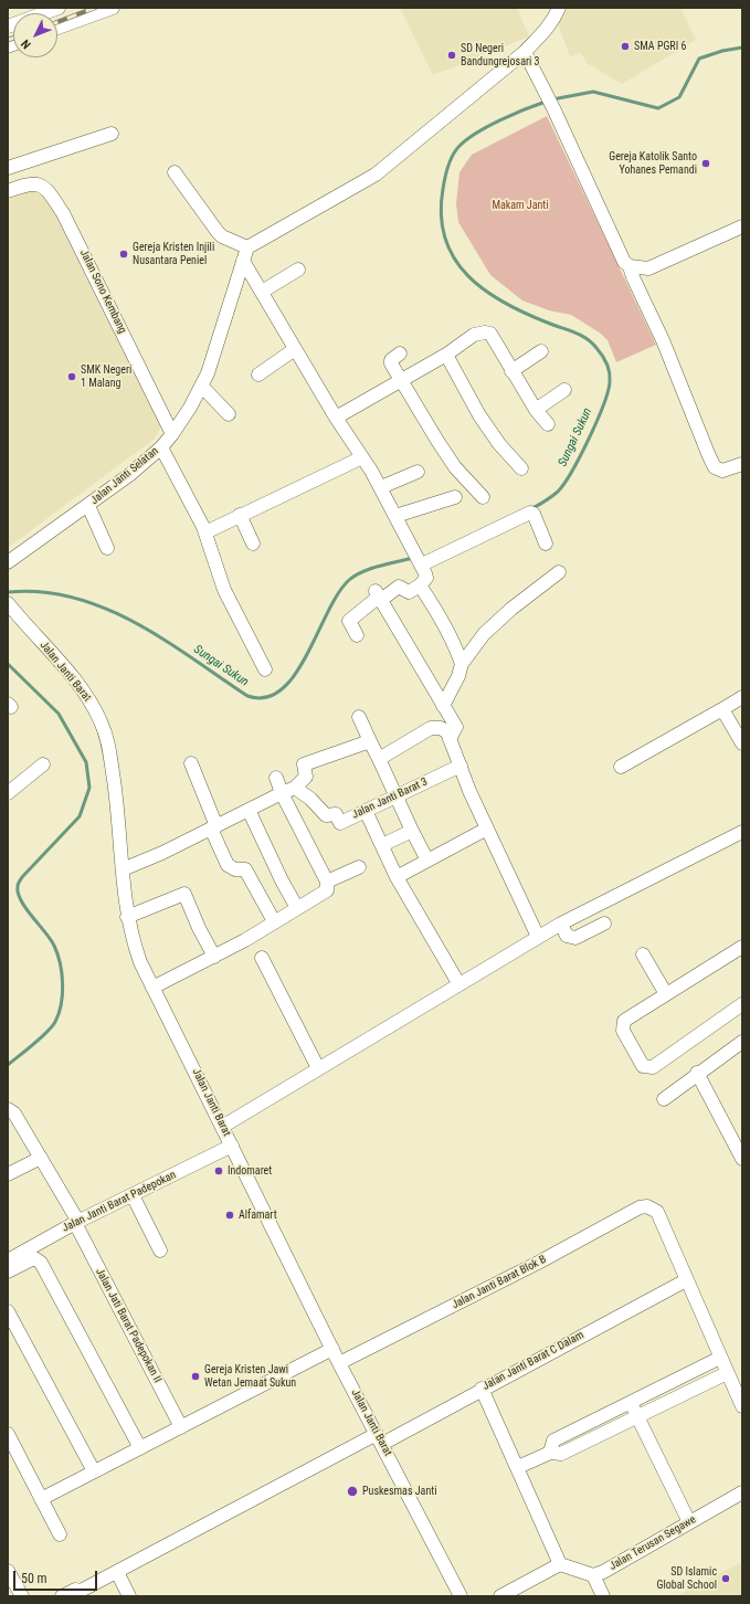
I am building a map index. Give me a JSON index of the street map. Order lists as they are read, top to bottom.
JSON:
{
  "streets": {
    "street": [
      "Jalan Sono Kembang",
      "Jalan Janti Selatan",
      "Jalan Janti Barat",
      "Jalan Janti Barat 3",
      "Jalan Janti Barat Padepokan",
      "Jalan Janti Barat Blok B",
      "Jalan Jati Barat Padepokan II",
      "Jalan Janti Barat C Dalam",
      "Jalan Terusan Segawe"
    ]
  },
  "crossings": [
    ["Jalan Sono Kembang", "Jalan Janti Selatan"],
    ["Jalan Janti Barat", "Jalan Janti Barat Padepokan"],
    ["Jalan Janti Barat", "Jalan Janti Barat Blok B"],
    ["Jalan Janti Barat", "Jalan Janti Barat C Dalam"],
    ["Jalan Janti Barat Padepokan", "Jalan Jati Barat Padepokan II"],
    ["Jalan Janti Barat Blok B", "Jalan Janti Barat C Dalam"]
  ],
  "water": ["Sungai Sukun"],
  "parks": ["Makam Janti"],
  "places": [
    "SMA PGRI 6",
    "SD Negeri Bandungrejosari 3",
    "Gereja Katolik Santo Yohanes Pemandi",
    "Gereja Kristen Injili Nusantara Peniel",
    "SMK Negeri 1 Malang",
    "Indomaret",
    "Alfamart",
    "Gereja Kristen Jawi Wetan Jemaat Sukun",
    "Puskesmas Janti",
    "SD Islamic Global School"
  ],
  "scale_bar": "50 m",
  "north": "bottom left"
}
